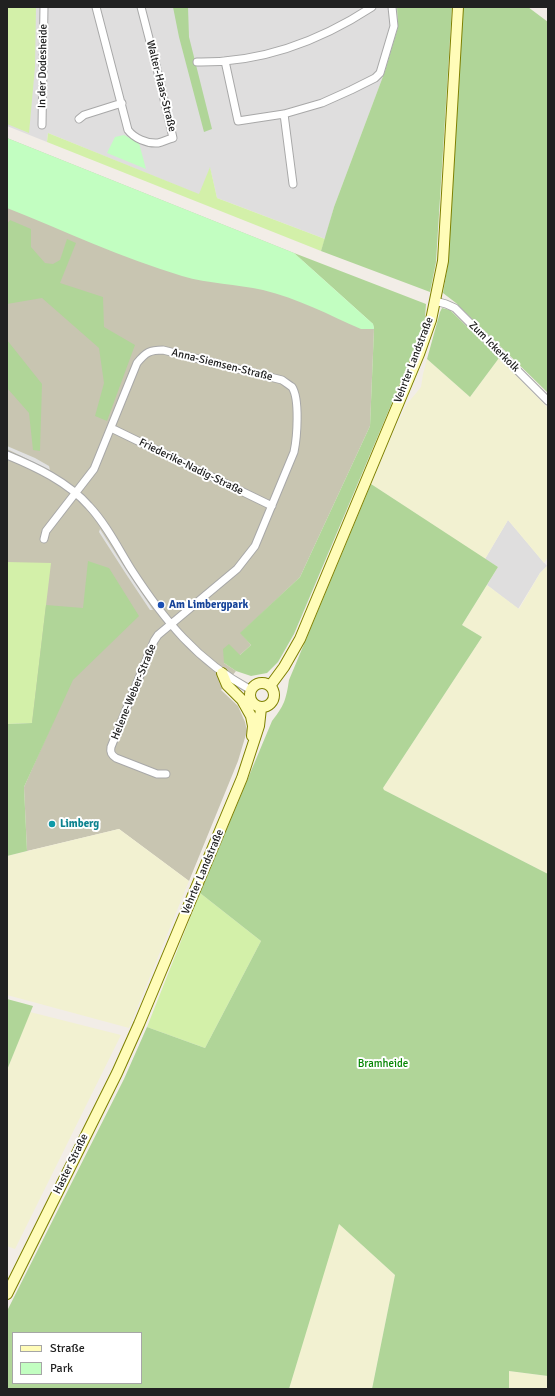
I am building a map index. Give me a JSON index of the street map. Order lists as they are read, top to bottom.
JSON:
{
  "streets": {
    "main road": ["Vehrter Landstraße", "Haster Straße"],
    "street": [
      "In der Dodesheide",
      "Walter-Haas-Straße",
      "Zum Ickerkolk",
      "Anna-Siemsen-Straße",
      "Friederike-Nadig-Straße",
      "Helene-Weber-Straße"
    ]
  },
  "crossings": [
    ["Zum Ickerkolk", "Vehrter Landstraße"],
    ["Vehrter Landstraße", "Haster Straße"],
    ["Anna-Siemsen-Straße", "Friederike-Nadig-Straße"],
    ["Anna-Siemsen-Straße", "Helene-Weber-Straße"]
  ],
  "parks": ["Bramheide"],
  "places": ["Am Limbergpark", "Limberg"],
  "legend": ["Straße", "Park"]
}
